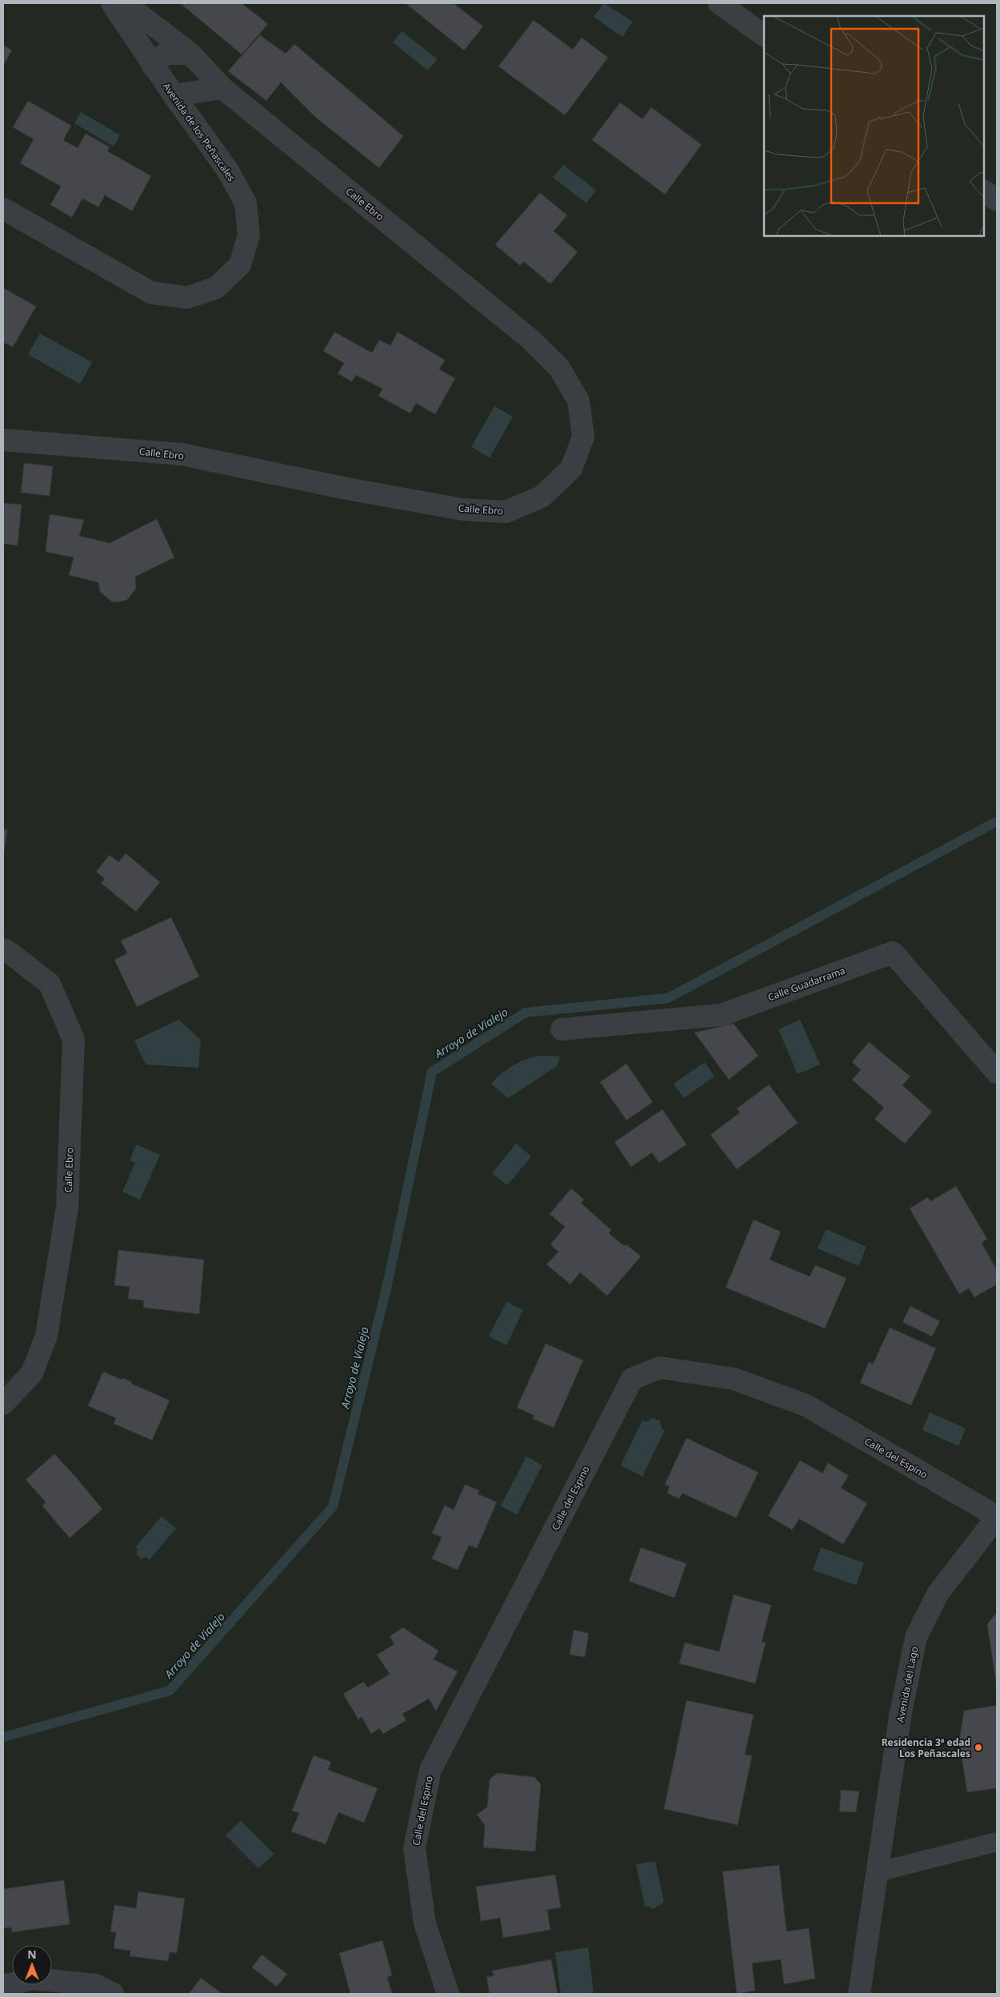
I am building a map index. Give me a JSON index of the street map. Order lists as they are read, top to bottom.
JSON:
{
  "streets": {
    "street": [
      "Avenida de los Peñascales",
      "Calle Ebro",
      "Calle Guadarrama",
      "Calle del Espino",
      "Avenida del Lago"
    ]
  },
  "crossings": [
    ["Calle del Espino", "Avenida del Lago"]
  ],
  "water": ["Arroyo de Vialejo"],
  "places": ["Residencia 3ª edad Los Peñascales"],
  "north": "top"
}
